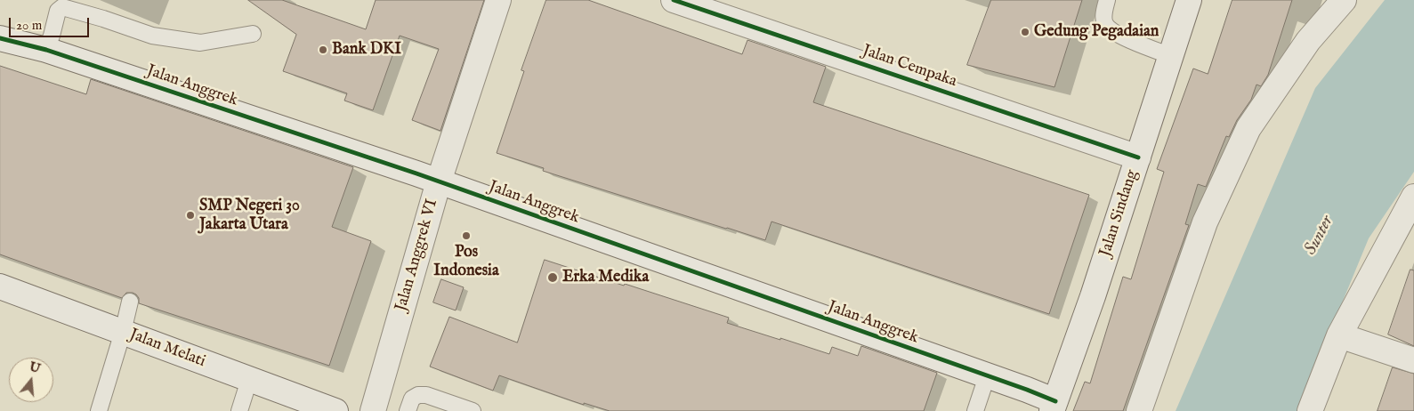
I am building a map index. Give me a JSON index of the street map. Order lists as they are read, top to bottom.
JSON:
{
  "streets": {
    "street": [
      "Jalan Cempaka",
      "Jalan Anggrek",
      "Jalan Sindang",
      "Jalan Anggrek VI",
      "Jalan Melati"
    ]
  },
  "crossings": [
    ["Jalan Cempaka", "Jalan Sindang"],
    ["Jalan Anggrek", "Jalan Sindang"],
    ["Jalan Anggrek", "Jalan Anggrek VI"]
  ],
  "water": ["Sunter"],
  "places": [
    "Gedung Pegadaian",
    "Bank DKI",
    "SMP Negeri 30 Jakarta Utara",
    "Pos Indonesia",
    "Erka Medika"
  ],
  "scale_bar": "20 m",
  "north": "top"
}
